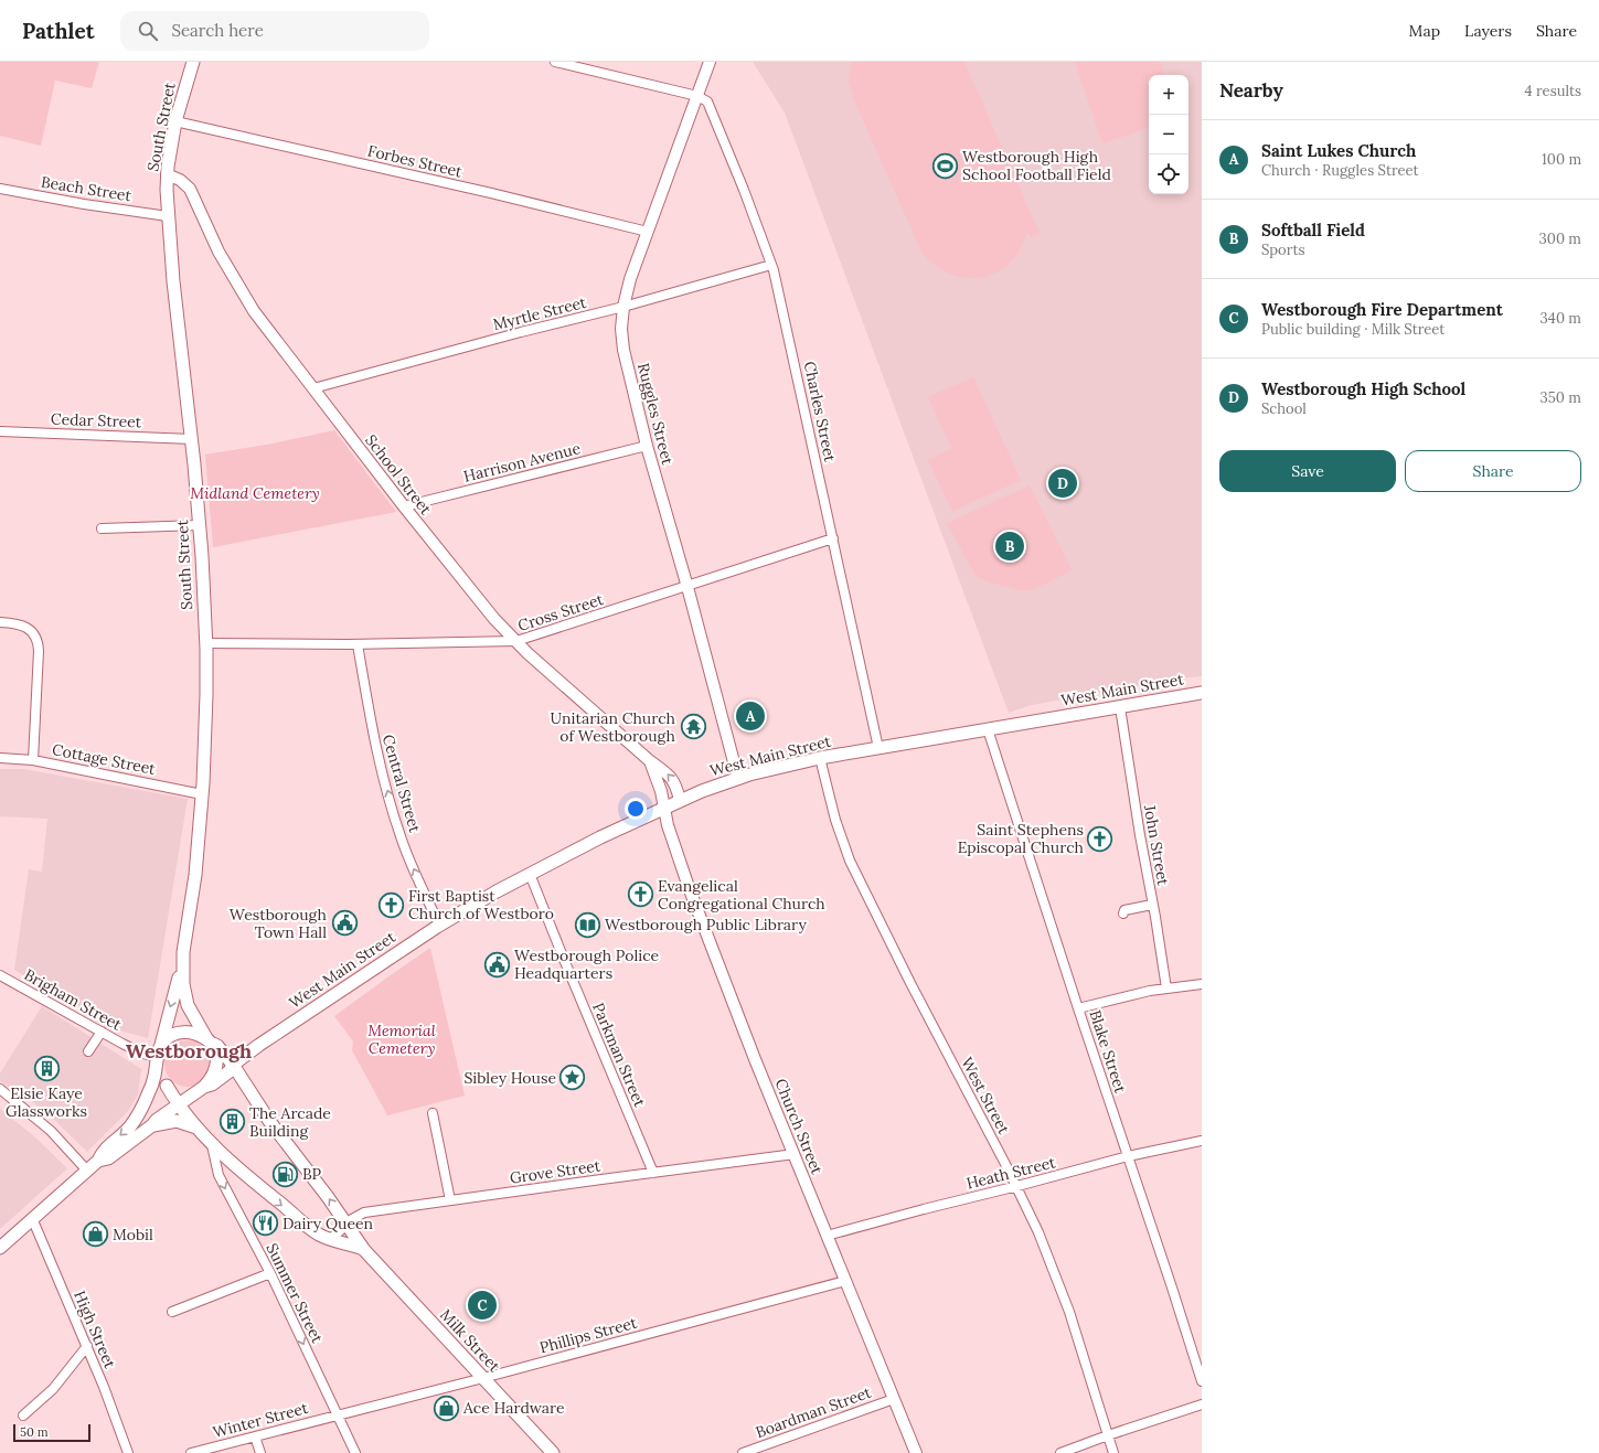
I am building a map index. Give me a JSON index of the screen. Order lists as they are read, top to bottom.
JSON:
{
  "streets": {
    "main road": ["South Street", "West Main Street", "Milk Street"],
    "street": [
      "Forbes Street",
      "Beach Street",
      "Myrtle Street",
      "Charles Street",
      "Ruggles Street",
      "Cedar Street",
      "Harrison Avenue",
      "School Street",
      "Cross Street",
      "Cottage Street",
      "Central Street",
      "John Street",
      "Brigham Street",
      "Blake Street",
      "Parkman Street",
      "West Street",
      "Church Street",
      "Grove Street",
      "Heath Street",
      "Summer Street",
      "High Street",
      "Phillips Street",
      "Boardman Street",
      "Winter Street"
    ]
  },
  "crossings": [
    ["South Street", "Forbes Street"],
    ["South Street", "Beach Street"],
    ["South Street", "Cedar Street"],
    ["South Street", "School Street"],
    ["South Street", "Cross Street"],
    ["South Street", "West Main Street"],
    ["South Street", "Cottage Street"],
    ["South Street", "Brigham Street"],
    ["South Street", "Milk Street"],
    ["Forbes Street", "Ruggles Street"],
    ["Myrtle Street", "Charles Street"],
    ["Myrtle Street", "Ruggles Street"],
    ["Myrtle Street", "School Street"],
    ["Charles Street", "Ruggles Street"],
    ["Charles Street", "Cross Street"],
    ["Charles Street", "West Main Street"],
    ["Ruggles Street", "Harrison Avenue"],
    ["Ruggles Street", "Cross Street"],
    ["Ruggles Street", "West Main Street"],
    ["Harrison Avenue", "School Street"],
    ["School Street", "Cross Street"],
    ["School Street", "West Main Street"],
    ["School Street", "Church Street"],
    ["Cross Street", "Central Street"],
    ["West Main Street", "Central Street"],
    ["West Main Street", "John Street"],
    ["West Main Street", "Brigham Street"],
    ["West Main Street", "Blake Street"],
    ["West Main Street", "Parkman Street"],
    ["West Main Street", "West Street"],
    ["West Main Street", "Church Street"],
    ["West Main Street", "Milk Street"],
    ["Brigham Street", "Milk Street"],
    ["Blake Street", "Heath Street"],
    ["Parkman Street", "Grove Street"],
    ["West Street", "Heath Street"],
    ["Church Street", "Grove Street"],
    ["Church Street", "Heath Street"],
    ["Church Street", "Phillips Street"],
    ["Church Street", "Boardman Street"],
    ["Grove Street", "Milk Street"],
    ["Summer Street", "Phillips Street"],
    ["Summer Street", "Milk Street"],
    ["Summer Street", "Winter Street"],
    ["Phillips Street", "Milk Street"],
    ["Phillips Street", "Winter Street"]
  ],
  "one_way": ["Central Street", "Summer Street"],
  "districts": ["Westborough"],
  "parks": ["Midland Cemetery", "Memorial Cemetery"],
  "places": {
    "sports": ["Westborough High School Football Field"],
    "temple": ["Unitarian Church of Westborough"],
    "church": ["Saint Stephens Episcopal Church", "Evangelical Congregational Church", "First Baptist Church of Westboro"],
    "public building": ["Westborough Town Hall", "Westborough Police Headquarters"],
    "library": ["Westborough Public Library"],
    "building": ["Elsie Kaye Glassworks", "The Arcade Building"],
    "place": ["Sibley House"],
    "fuel station": ["BP"],
    "restaurant": ["Dairy Queen"],
    "shop": ["Mobil", "Ace Hardware"]
  },
  "scale_bar": "50 m",
  "page": {
    "header": "Pathlet",
    "search": "Search here",
    "nav": ["Map", "Layers", "Share"],
    "heading": ["Nearby", "4 results"],
    "map_buttons": ["+", "−"],
    "list": [
      {
        "mark": "A",
        "name": "Saint Lukes Church",
        "note": "Church · Ruggles Street",
        "value": "100 m"
      },
      {
        "mark": "B",
        "name": "Softball Field",
        "note": "Sports",
        "value": "300 m"
      },
      {
        "mark": "C",
        "name": "Westborough Fire Department",
        "note": "Public building · Milk Street",
        "value": "340 m"
      },
      {
        "mark": "D",
        "name": "Westborough High School",
        "note": "School",
        "value": "350 m"
      }
    ],
    "buttons": ["Save", "Share"],
    "pins": [
      "D",
      "B",
      "A",
      "C"
    ],
    "scale": "50 m"
  }
}
